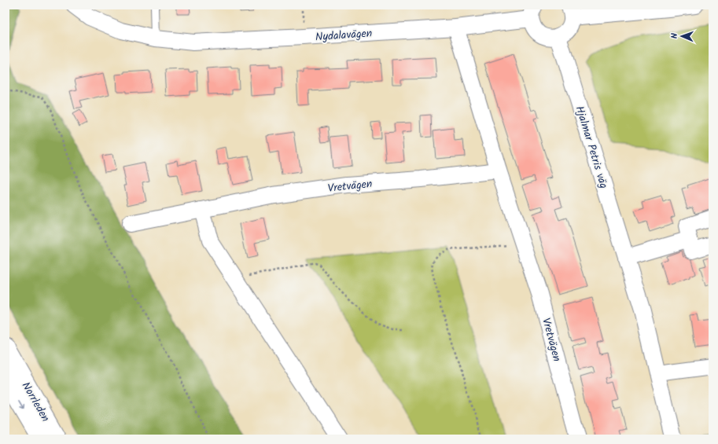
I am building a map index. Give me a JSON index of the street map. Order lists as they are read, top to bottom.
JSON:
{
  "streets": {
    "highway": ["Norrleden"],
    "street": ["Nydalavägen", "Hjalmar Petris väg", "Vretvägen"]
  },
  "crossings": [
    ["Nydalavägen", "Vretvägen"]
  ],
  "north": "left"
}
